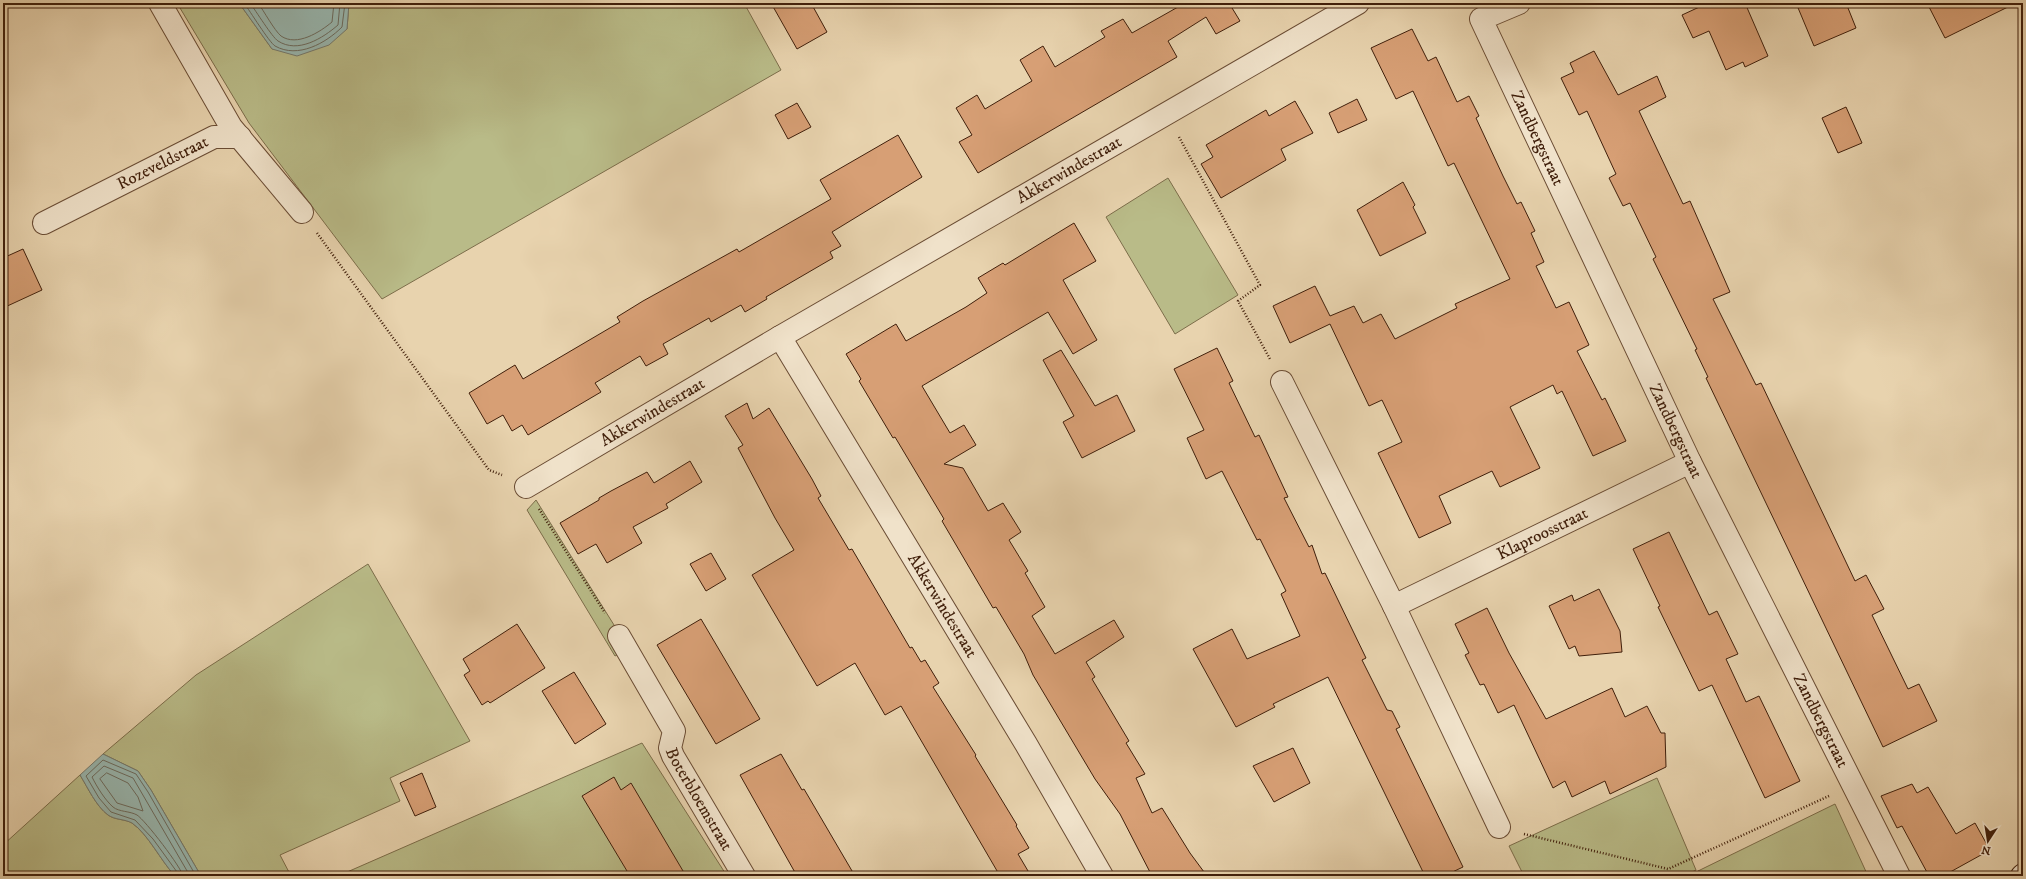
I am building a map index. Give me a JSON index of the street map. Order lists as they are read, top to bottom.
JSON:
{
  "streets": {
    "street": [
      "Zandbergstraat",
      "Rozeveldstraat",
      "Akkerwindestraat",
      "Klaproosstraat",
      "Boterbloemstraat"
    ]
  },
  "crossings": [
    ["Zandbergstraat", "Klaproosstraat"]
  ],
  "north": "bottom"
}
